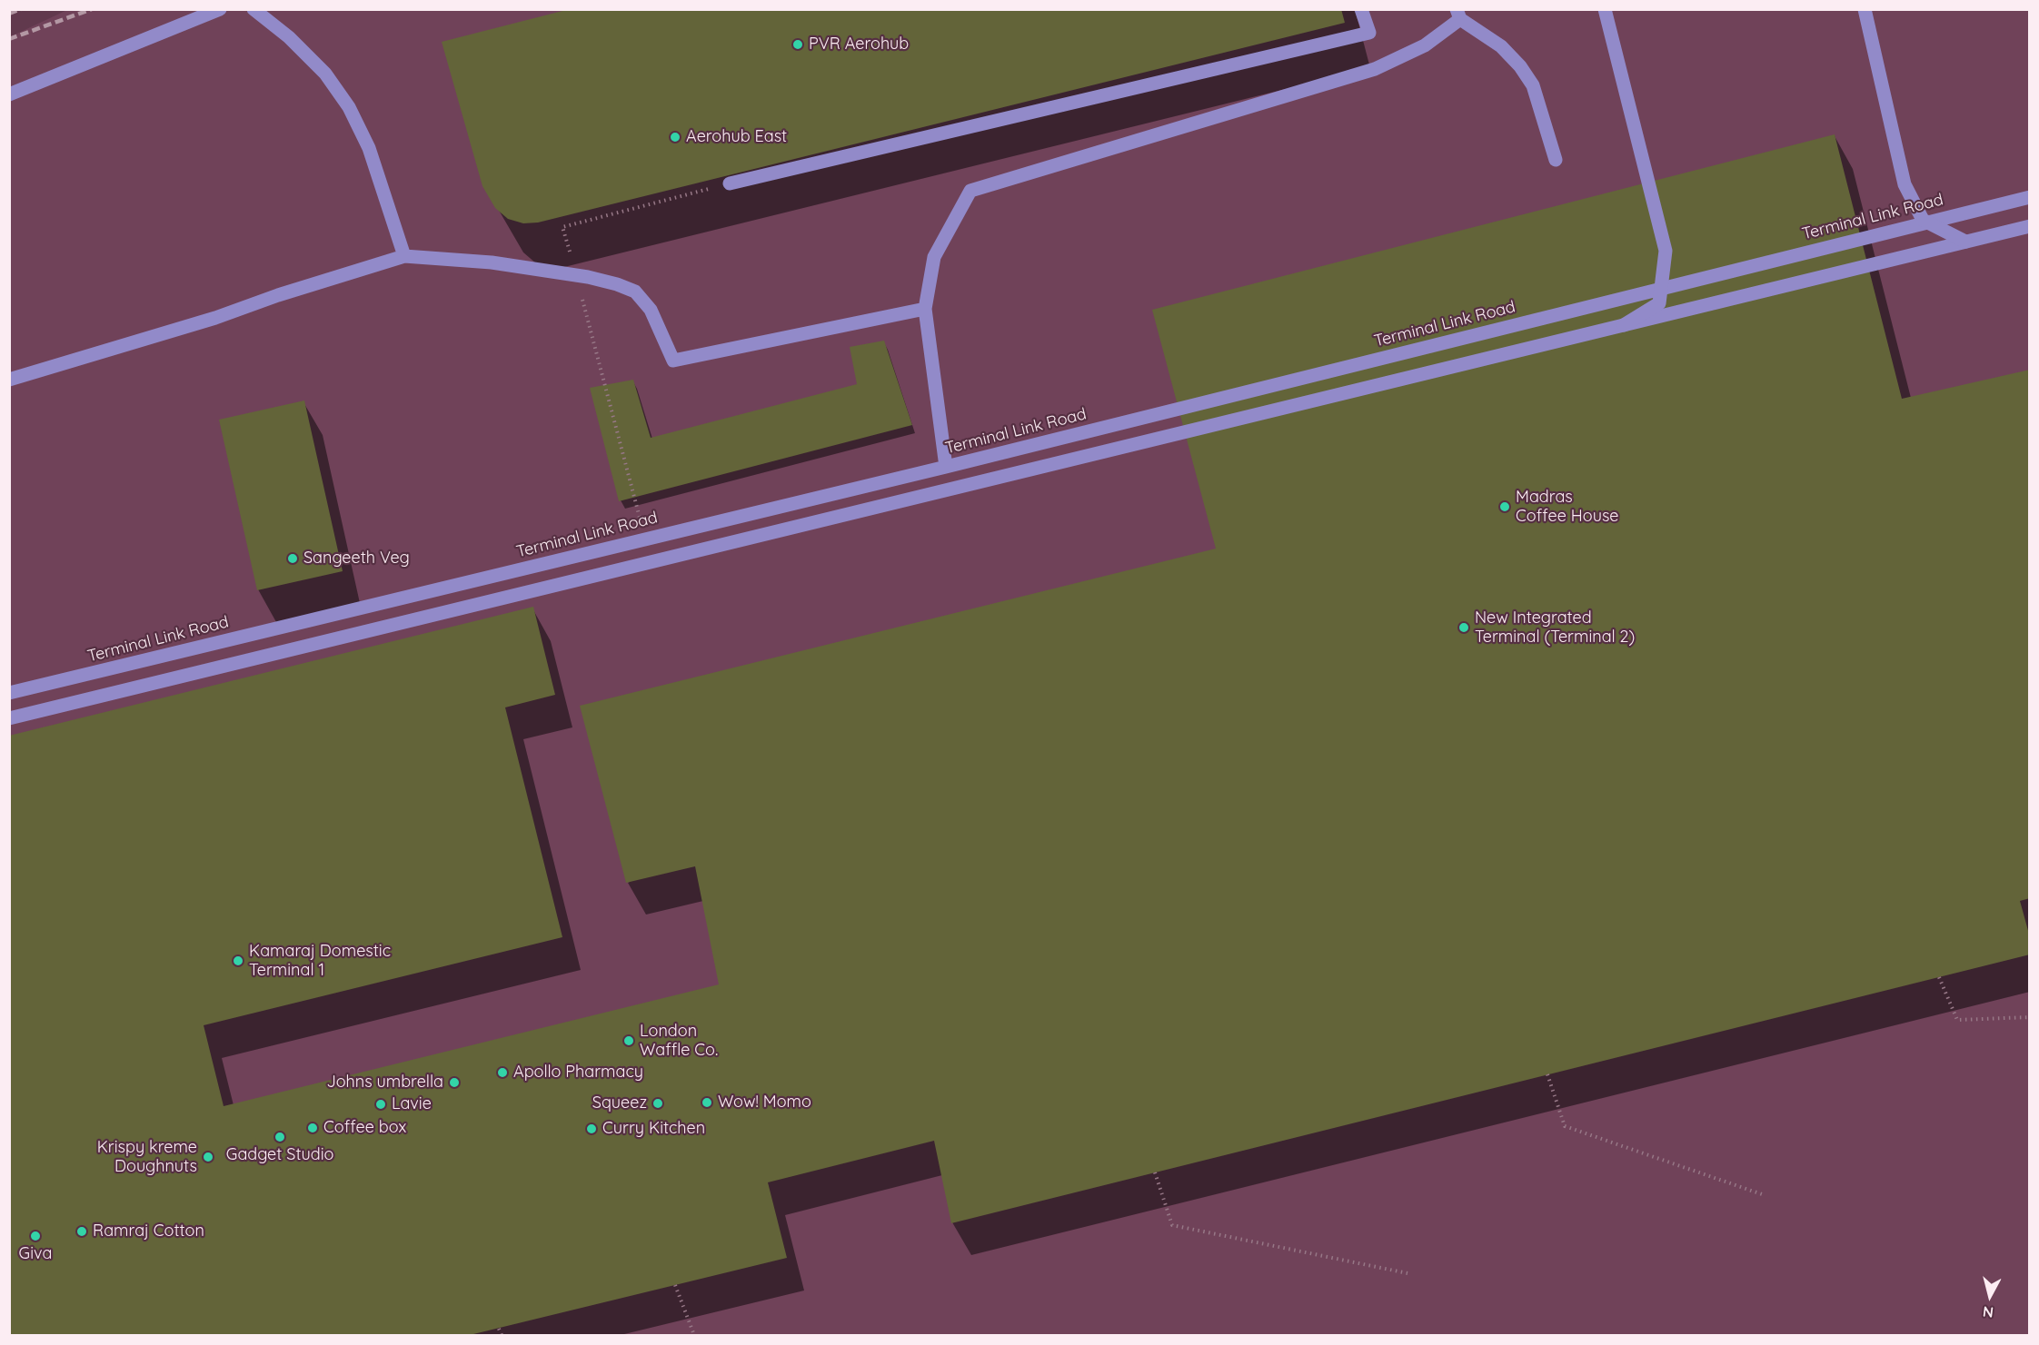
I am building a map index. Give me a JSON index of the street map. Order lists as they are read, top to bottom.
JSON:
{
  "streets": {
    "street": ["Terminal Link Road"]
  },
  "places": [
    "PVR Aerohub",
    "Aerohub East",
    "Madras Coffee House",
    "Sangeeth Veg",
    "New Integrated Terminal (Terminal 2)",
    "Kamaraj Domestic Terminal 1",
    "London Waffle Co.",
    "Apollo Pharmacy",
    "Johns umbrella",
    "Wow! Momo",
    "Squeez",
    "Lavie",
    "Coffee box",
    "Curry Kitchen",
    "Gadget Studio",
    "Krispy kreme Doughnuts",
    "Ramraj Cotton",
    "Giva"
  ],
  "north": "bottom"
}
